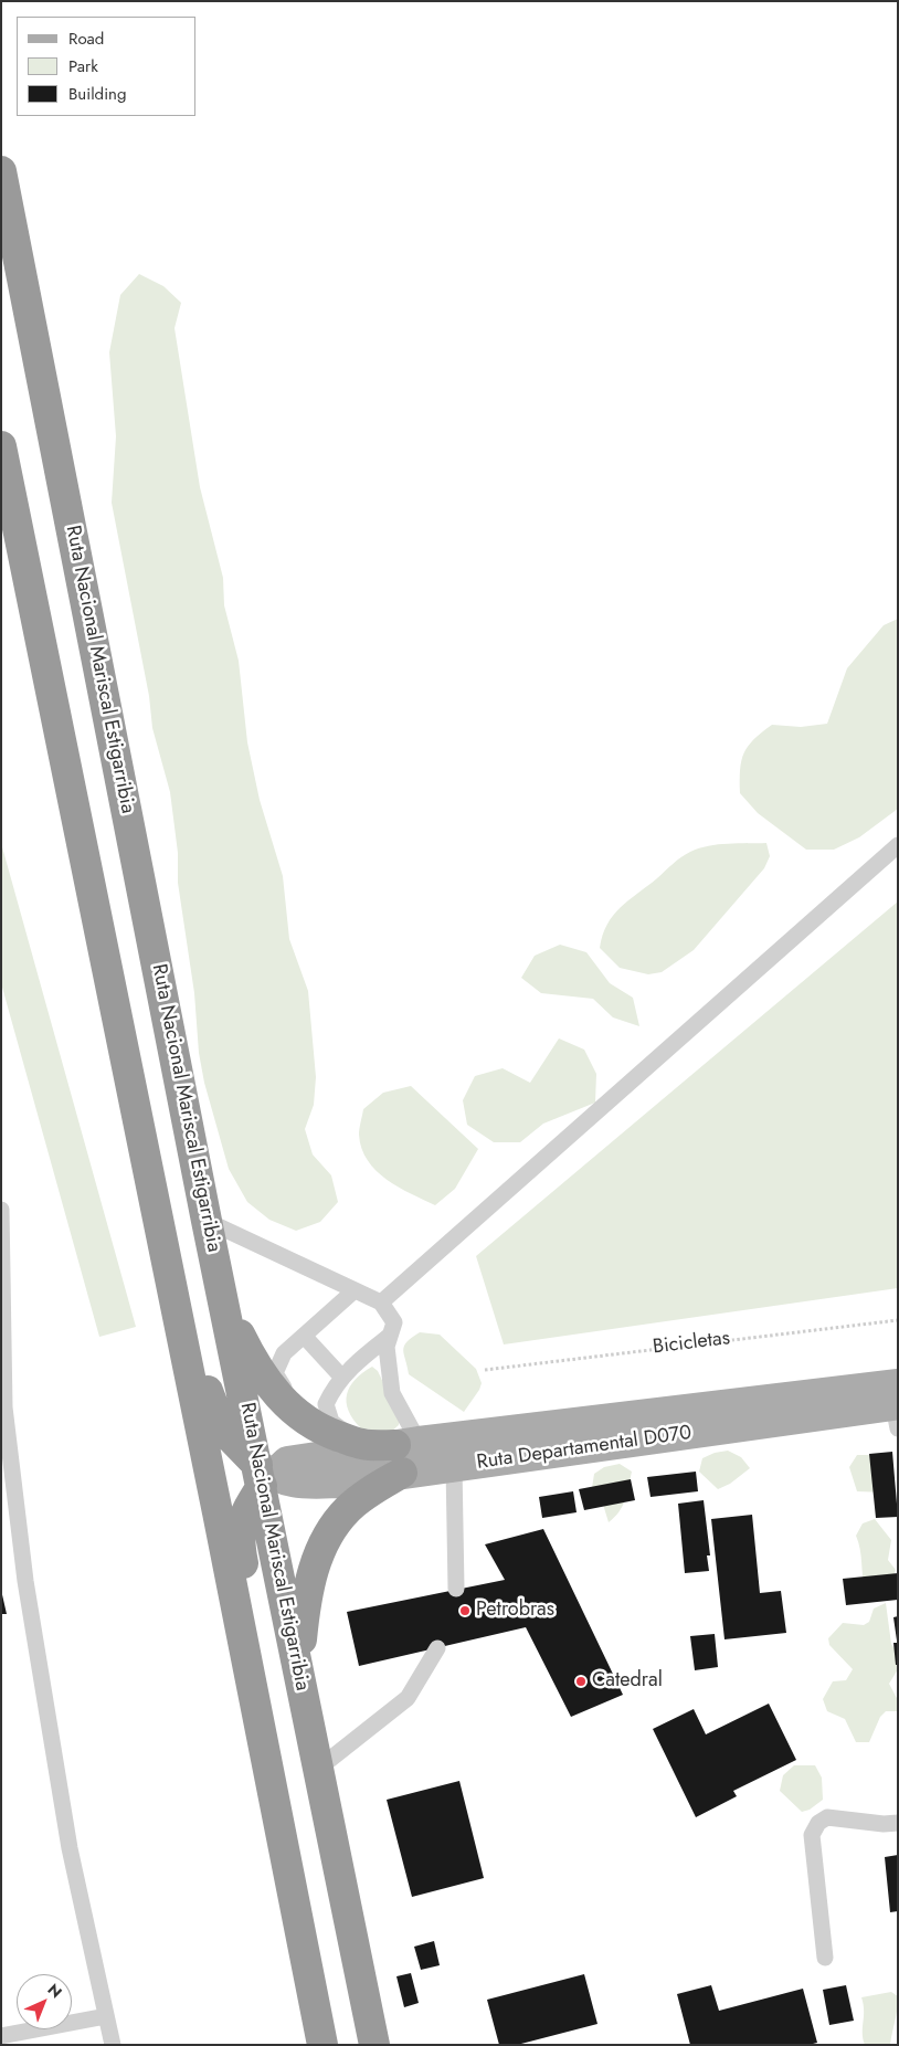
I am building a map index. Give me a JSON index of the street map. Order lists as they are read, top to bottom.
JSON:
{
  "streets": {
    "highway": ["Ruta Nacional Mariscal Estigarribia"],
    "main road": ["Ruta Departamental D070"],
    "path": ["Bicicletas"]
  },
  "crossings": [
    ["Ruta Nacional Mariscal Estigarribia", "Ruta Departamental D070"]
  ],
  "places": ["Petrobras", "Catedral"],
  "legend": ["Road", "Park", "Building"],
  "north": "top right"
}
